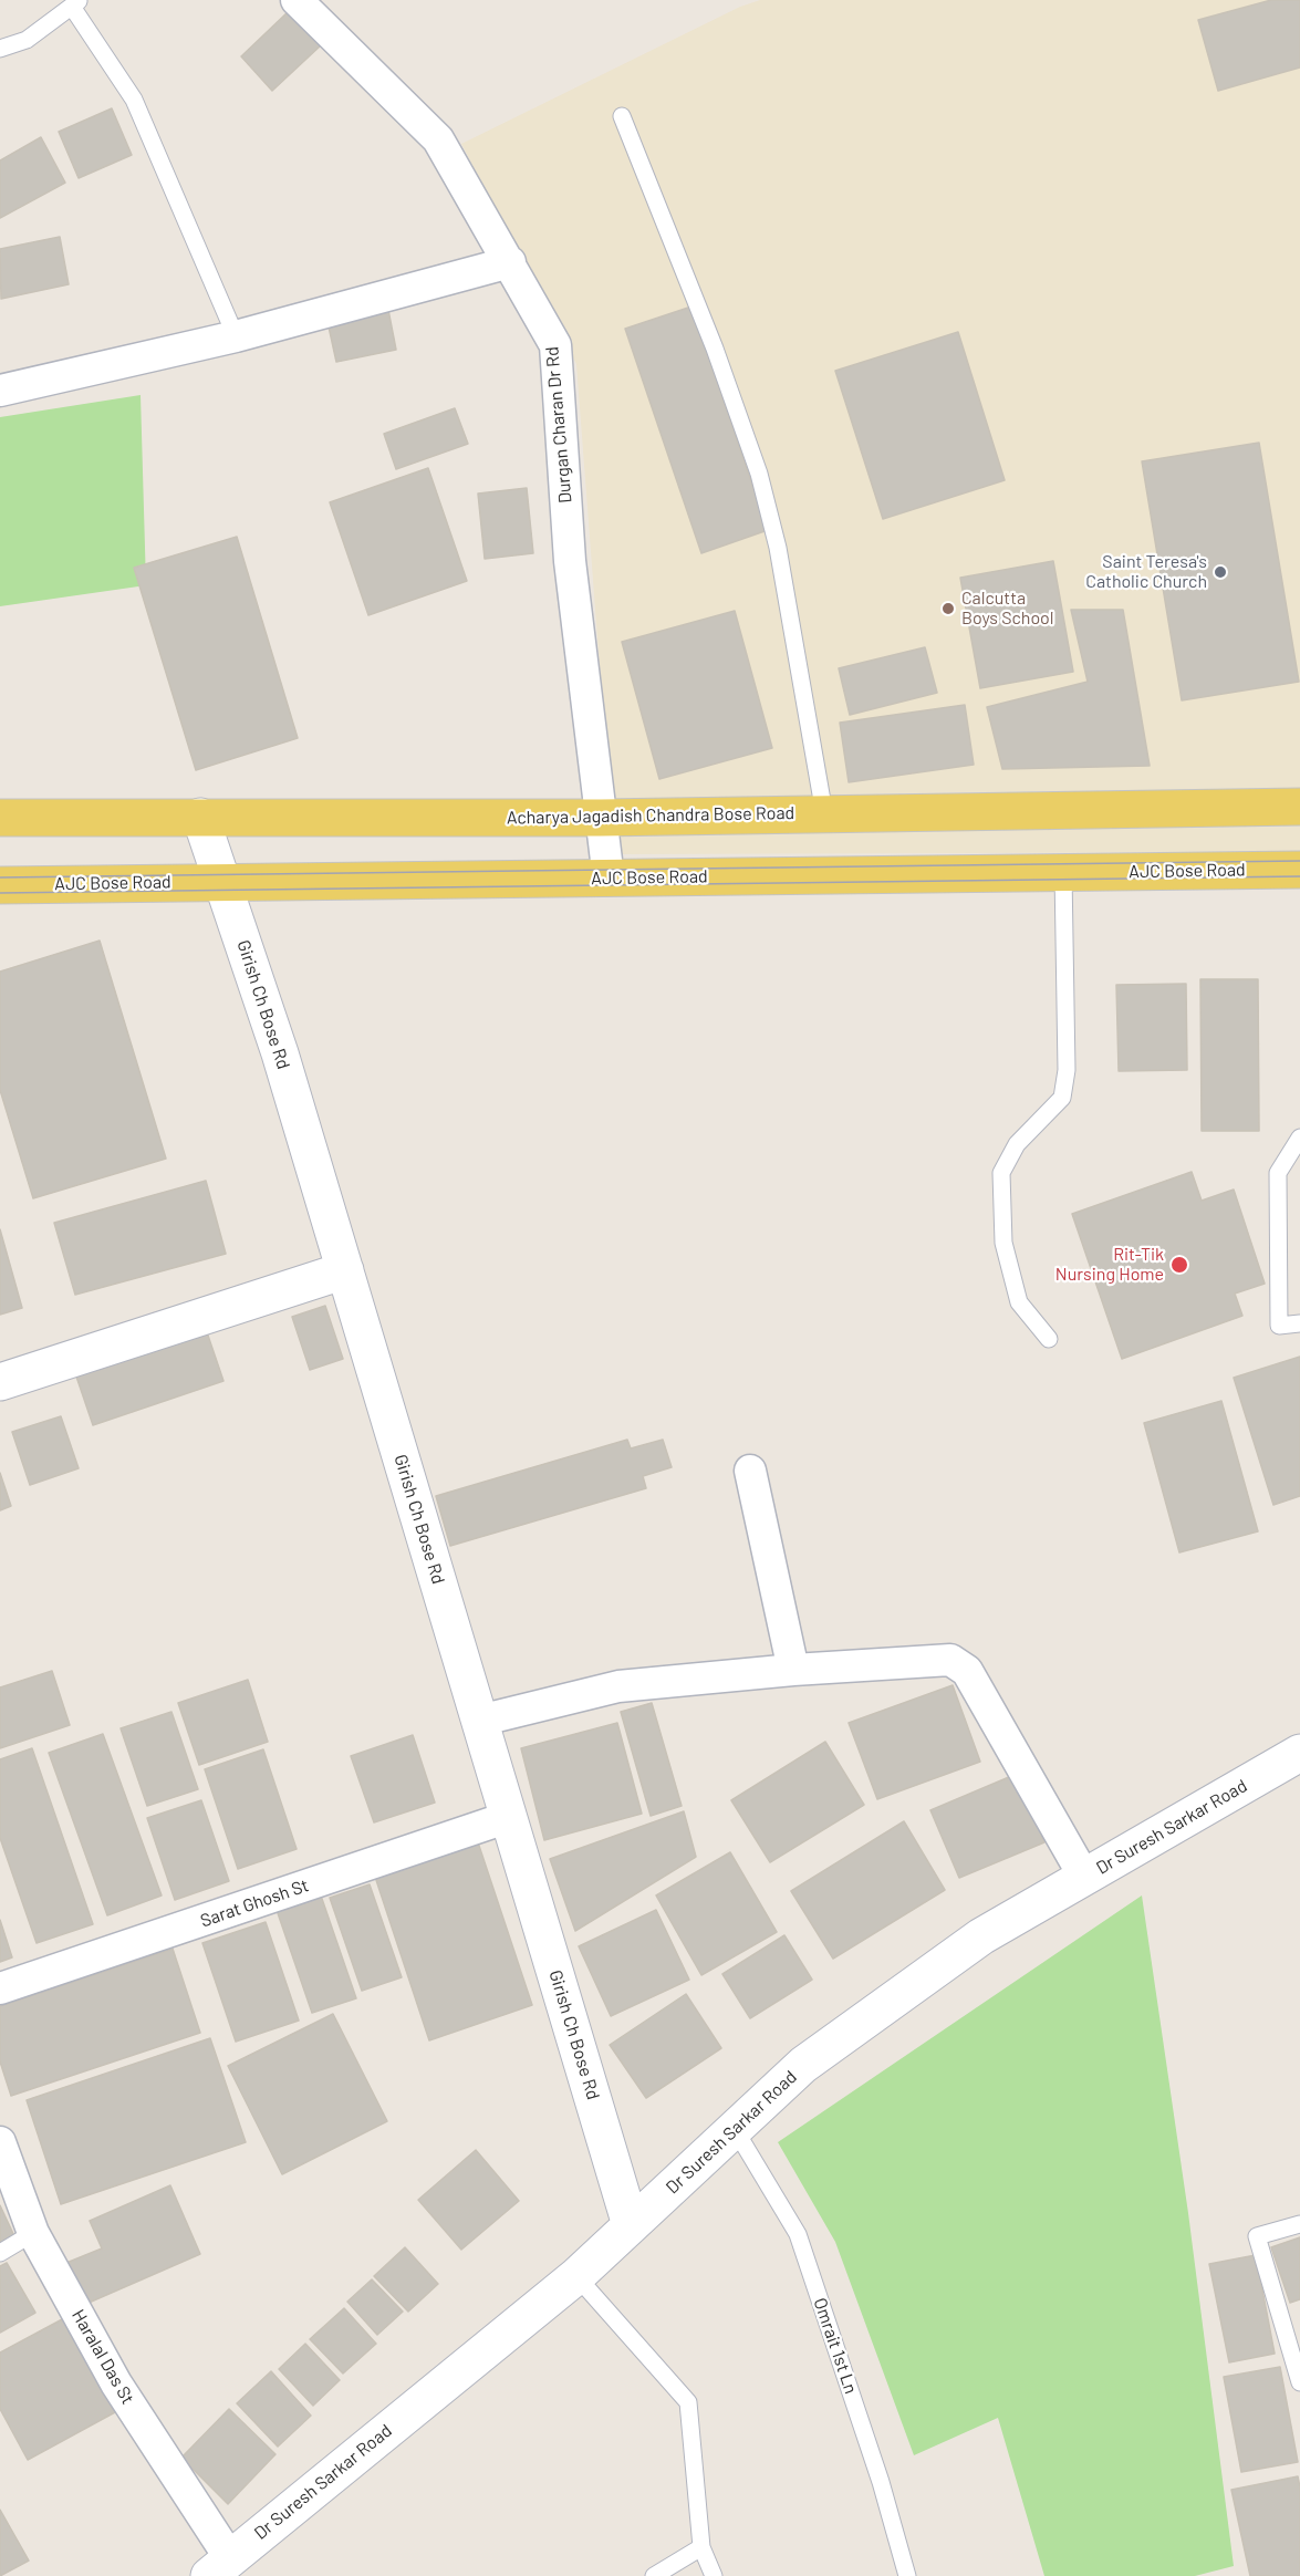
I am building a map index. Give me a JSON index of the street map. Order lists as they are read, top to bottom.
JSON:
{
  "streets": {
    "main road": ["Acharya Jagadish Chandra Bose Road", "AJC Bose Road"],
    "street": [
      "Durgan Charan Dr Rd",
      "Girish Ch Bose Rd",
      "Dr Suresh Sarkar Road",
      "Sarat Ghosh St",
      "Haralal Das St"
    ],
    "lane": ["Omrait 1st Ln"]
  },
  "crossings": [
    ["Durgan Charan Dr Rd", "Acharya Jagadish Chandra Bose Road"],
    ["Durgan Charan Dr Rd", "AJC Bose Road"],
    ["Acharya Jagadish Chandra Bose Road", "Girish Ch Bose Rd"],
    ["AJC Bose Road", "Girish Ch Bose Rd"],
    ["Girish Ch Bose Rd", "Dr Suresh Sarkar Road"],
    ["Girish Ch Bose Rd", "Sarat Ghosh St"],
    ["Dr Suresh Sarkar Road", "Omrait 1st Ln"],
    ["Dr Suresh Sarkar Road", "Haralal Das St"]
  ],
  "places": ["Saint Teresa's Catholic Church", "Calcutta Boys School", "Rit-Tik Nursing Home"]
}
